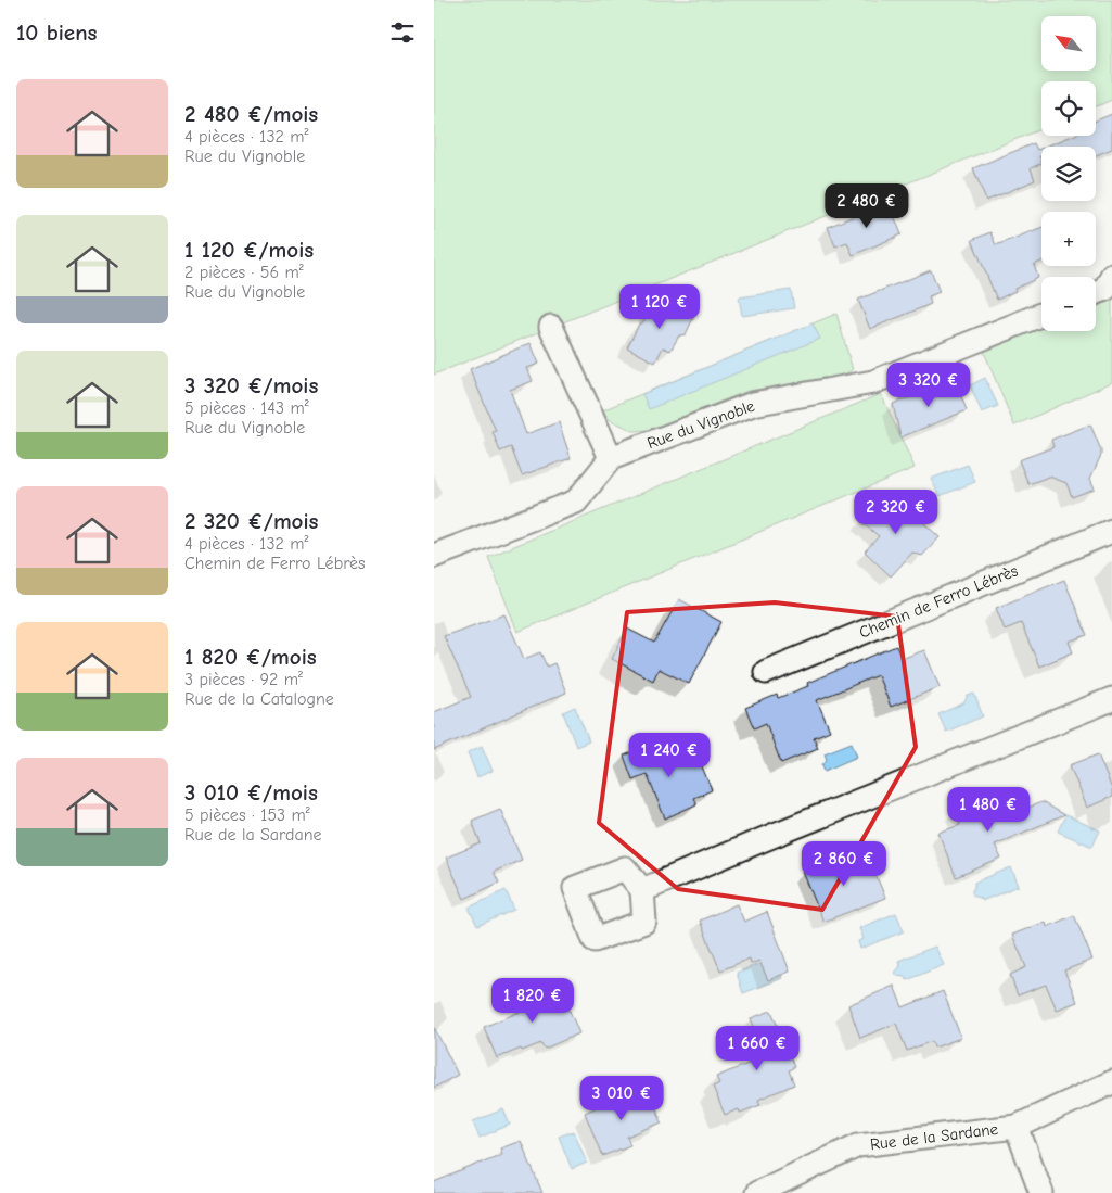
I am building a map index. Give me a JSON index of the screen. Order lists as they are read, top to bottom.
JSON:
{
  "streets": {
    "street": ["Rue du Vignoble", "Chemin de Ferro Lébrès", "Rue de la Sardane"]
  },
  "north": "top left",
  "page": {
    "heading": "10 biens",
    "map_buttons": ["+", "−"],
    "list": [
      {
        "name": "2 480 €/mois",
        "note": "4 pièces · 132 m² · Rue du Vignoble"
      },
      {
        "name": "1 120 €/mois",
        "note": "2 pièces · 56 m² · Rue du Vignoble"
      },
      {
        "name": "3 320 €/mois",
        "note": "5 pièces · 143 m² · Rue du Vignoble"
      },
      {
        "name": "2 320 €/mois",
        "note": "4 pièces · 132 m² · Chemin de Ferro Lébrès"
      },
      {
        "name": "1 820 €/mois",
        "note": "3 pièces · 92 m² · Rue de la Catalogne"
      },
      {
        "name": "3 010 €/mois",
        "note": "5 pièces · 153 m² · Rue de la Sardane"
      }
    ],
    "price": [
      "2 480 €",
      "1 120 €",
      "3 320 €",
      "2 320 €",
      "1 240 €",
      "1 480 €",
      "2 860 €",
      "1 820 €",
      "1 660 €",
      "3 010 €"
    ]
  }
}
